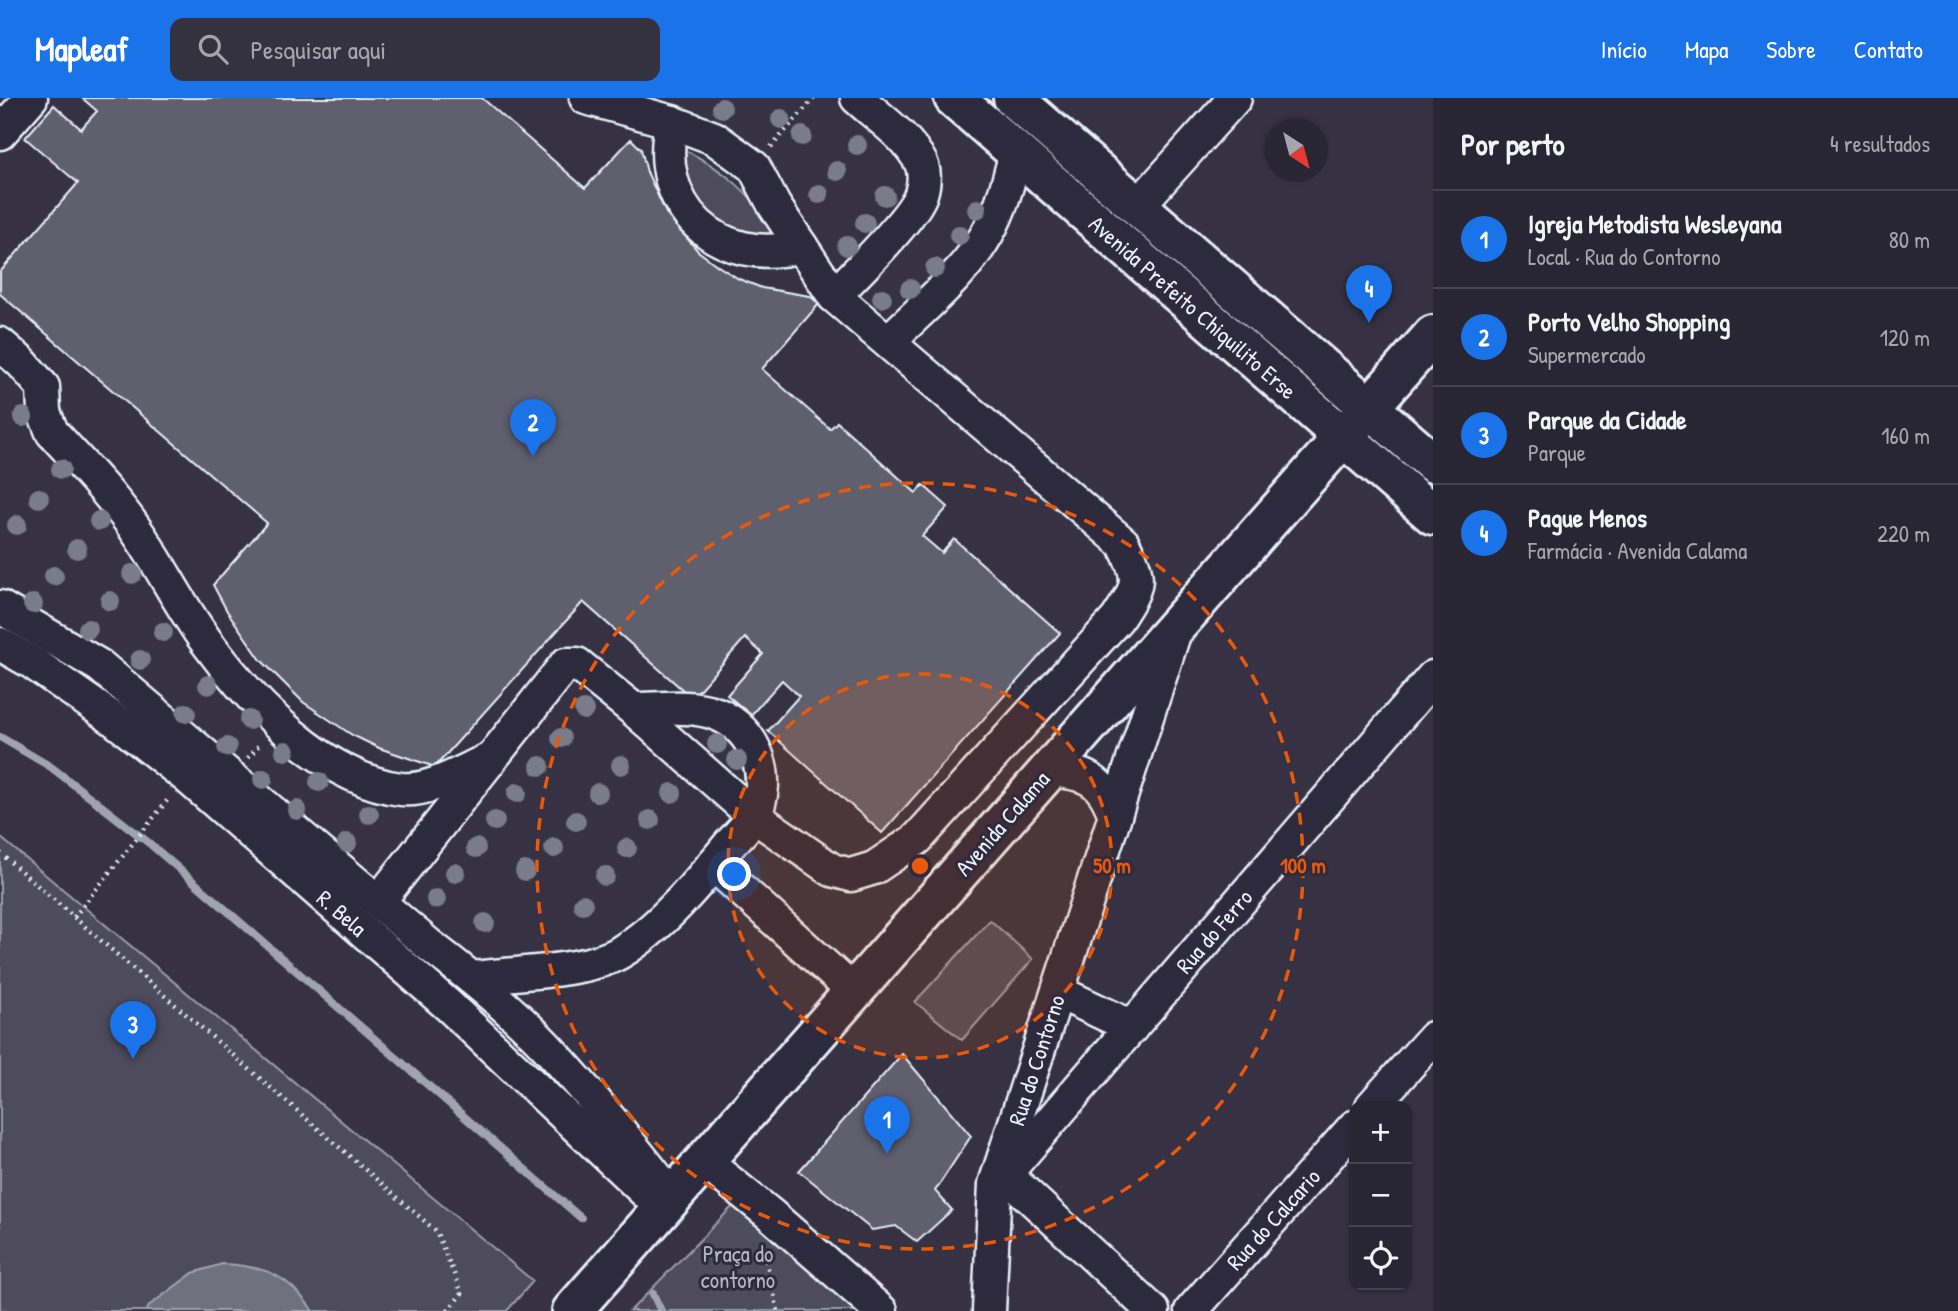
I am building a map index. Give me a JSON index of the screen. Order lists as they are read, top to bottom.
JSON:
{
  "streets": {
    "main road": ["Avenida Prefeito Chiquilito Erse", "Avenida Calama"],
    "street": [
      "R. Bela",
      "Rua do Ferro",
      "Rua do Contorno",
      "Rua do Calcario"
    ]
  },
  "crossings": [
    ["Avenida Prefeito Chiquilito Erse", "Avenida Calama"],
    ["Avenida Calama", "R. Bela"],
    ["Avenida Calama", "Rua do Contorno"],
    ["Rua do Ferro", "Rua do Contorno"]
  ],
  "parks": ["Praça do contorno"],
  "north": "bottom right",
  "page": {
    "header": "Mapleaf",
    "search": "Pesquisar aqui",
    "nav": [
      "Início",
      "Mapa",
      "Sobre",
      "Contato"
    ],
    "heading": ["Por perto", "4 resultados"],
    "list": [
      {
        "mark": "1",
        "name": "Igreja Metodista Wesleyana",
        "note": "Local · Rua do Contorno",
        "value": "80 m"
      },
      {
        "mark": "2",
        "name": "Porto Velho Shopping",
        "note": "Supermercado",
        "value": "120 m"
      },
      {
        "mark": "3",
        "name": "Parque da Cidade",
        "note": "Parque",
        "value": "160 m"
      },
      {
        "mark": "4",
        "name": "Pague Menos",
        "note": "Farmácia · Avenida Calama",
        "value": "220 m"
      }
    ],
    "pins": [
      "4",
      "2",
      "3",
      "1"
    ],
    "map_buttons": ["+", "−"]
  },
  "rings": ["50 m", "100 m"]
}
